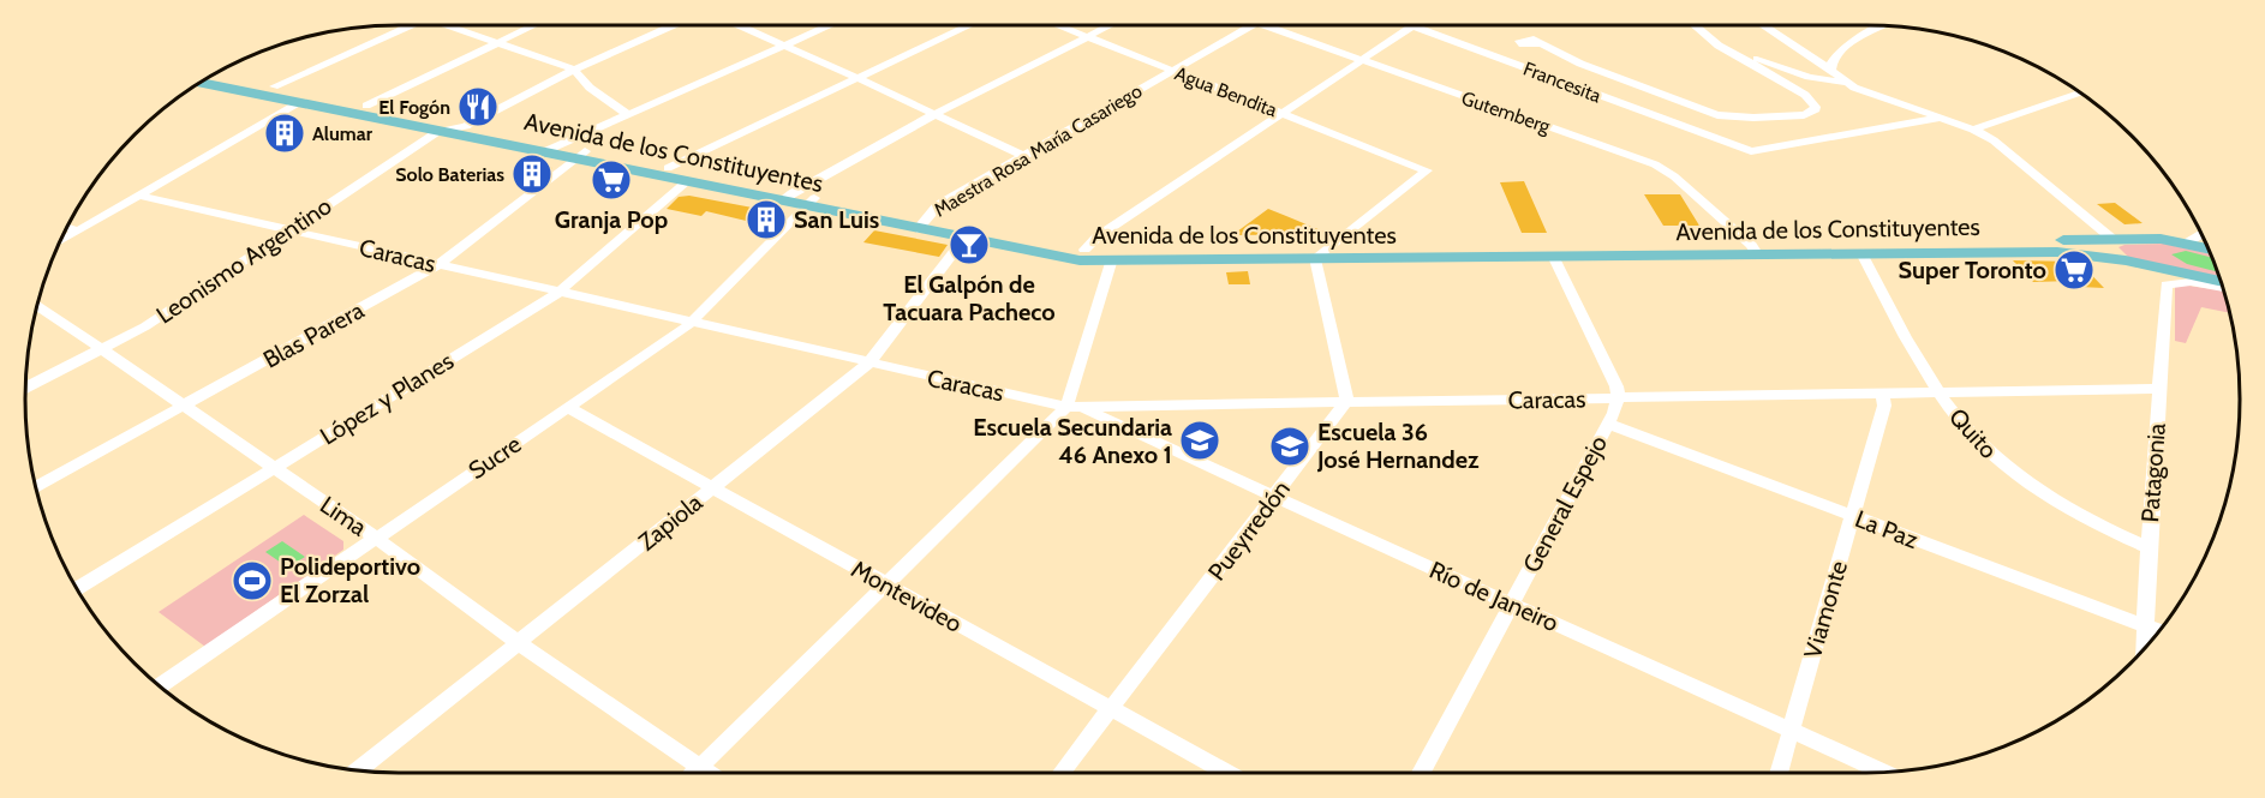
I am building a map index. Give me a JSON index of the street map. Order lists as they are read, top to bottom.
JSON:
{
  "streets": {
    "main road": ["Avenida de los Constituyentes"],
    "street": [
      "Francesita",
      "Agua Bendita",
      "Gutemberg",
      "Maestra Rosa María Casariego",
      "Caracas",
      "Leonismo Argentino",
      "Blas Parera",
      "López y Planes",
      "Quito",
      "Sucre",
      "Patagonia",
      "General Espejo",
      "Lima",
      "Zapiola",
      "La Paz",
      "Pueyrredón",
      "Montevideo",
      "Río de Janeiro",
      "Viamonte"
    ]
  },
  "crossings": [
    ["Agua Bendita", "Maestra Rosa María Casariego"],
    ["Agua Bendita", "Avenida de los Constituyentes"],
    ["Gutemberg", "Avenida de los Constituyentes"],
    ["Maestra Rosa María Casariego", "Avenida de los Constituyentes"],
    ["Avenida de los Constituyentes", "Leonismo Argentino"],
    ["Avenida de los Constituyentes", "Blas Parera"],
    ["Avenida de los Constituyentes", "López y Planes"],
    ["Avenida de los Constituyentes", "Quito"],
    ["Avenida de los Constituyentes", "Sucre"],
    ["Avenida de los Constituyentes", "Zapiola"],
    ["Caracas", "Leonismo Argentino"],
    ["Caracas", "Blas Parera"],
    ["Caracas", "López y Planes"],
    ["Caracas", "Quito"],
    ["Caracas", "Sucre"],
    ["Caracas", "Patagonia"],
    ["Caracas", "General Espejo"],
    ["Caracas", "Zapiola"],
    ["Caracas", "Pueyrredón"],
    ["Caracas", "Río de Janeiro"],
    ["Caracas", "Viamonte"],
    ["Leonismo Argentino", "Lima"],
    ["Blas Parera", "Lima"],
    ["López y Planes", "Lima"],
    ["Quito", "Patagonia"],
    ["Sucre", "Lima"],
    ["Sucre", "Montevideo"],
    ["Patagonia", "La Paz"],
    ["General Espejo", "La Paz"],
    ["General Espejo", "Río de Janeiro"],
    ["Lima", "Zapiola"],
    ["Zapiola", "Montevideo"],
    ["La Paz", "Viamonte"],
    ["Pueyrredón", "Montevideo"],
    ["Pueyrredón", "Río de Janeiro"],
    ["Río de Janeiro", "Viamonte"]
  ],
  "places": {
    "restaurant": ["El Fogón"],
    "building": ["Alumar", "Solo Baterias", "San Luis"],
    "supermarket": ["Granja Pop", "Super Toronto"],
    "bar": ["El Galpón de Tacuara Pacheco"],
    "school or university": ["Escuela Secundaria 46 Anexo 1", "Escuela 36 José Hernandez"],
    "sports": ["Polideportivo El Zorzal"]
  }
}
